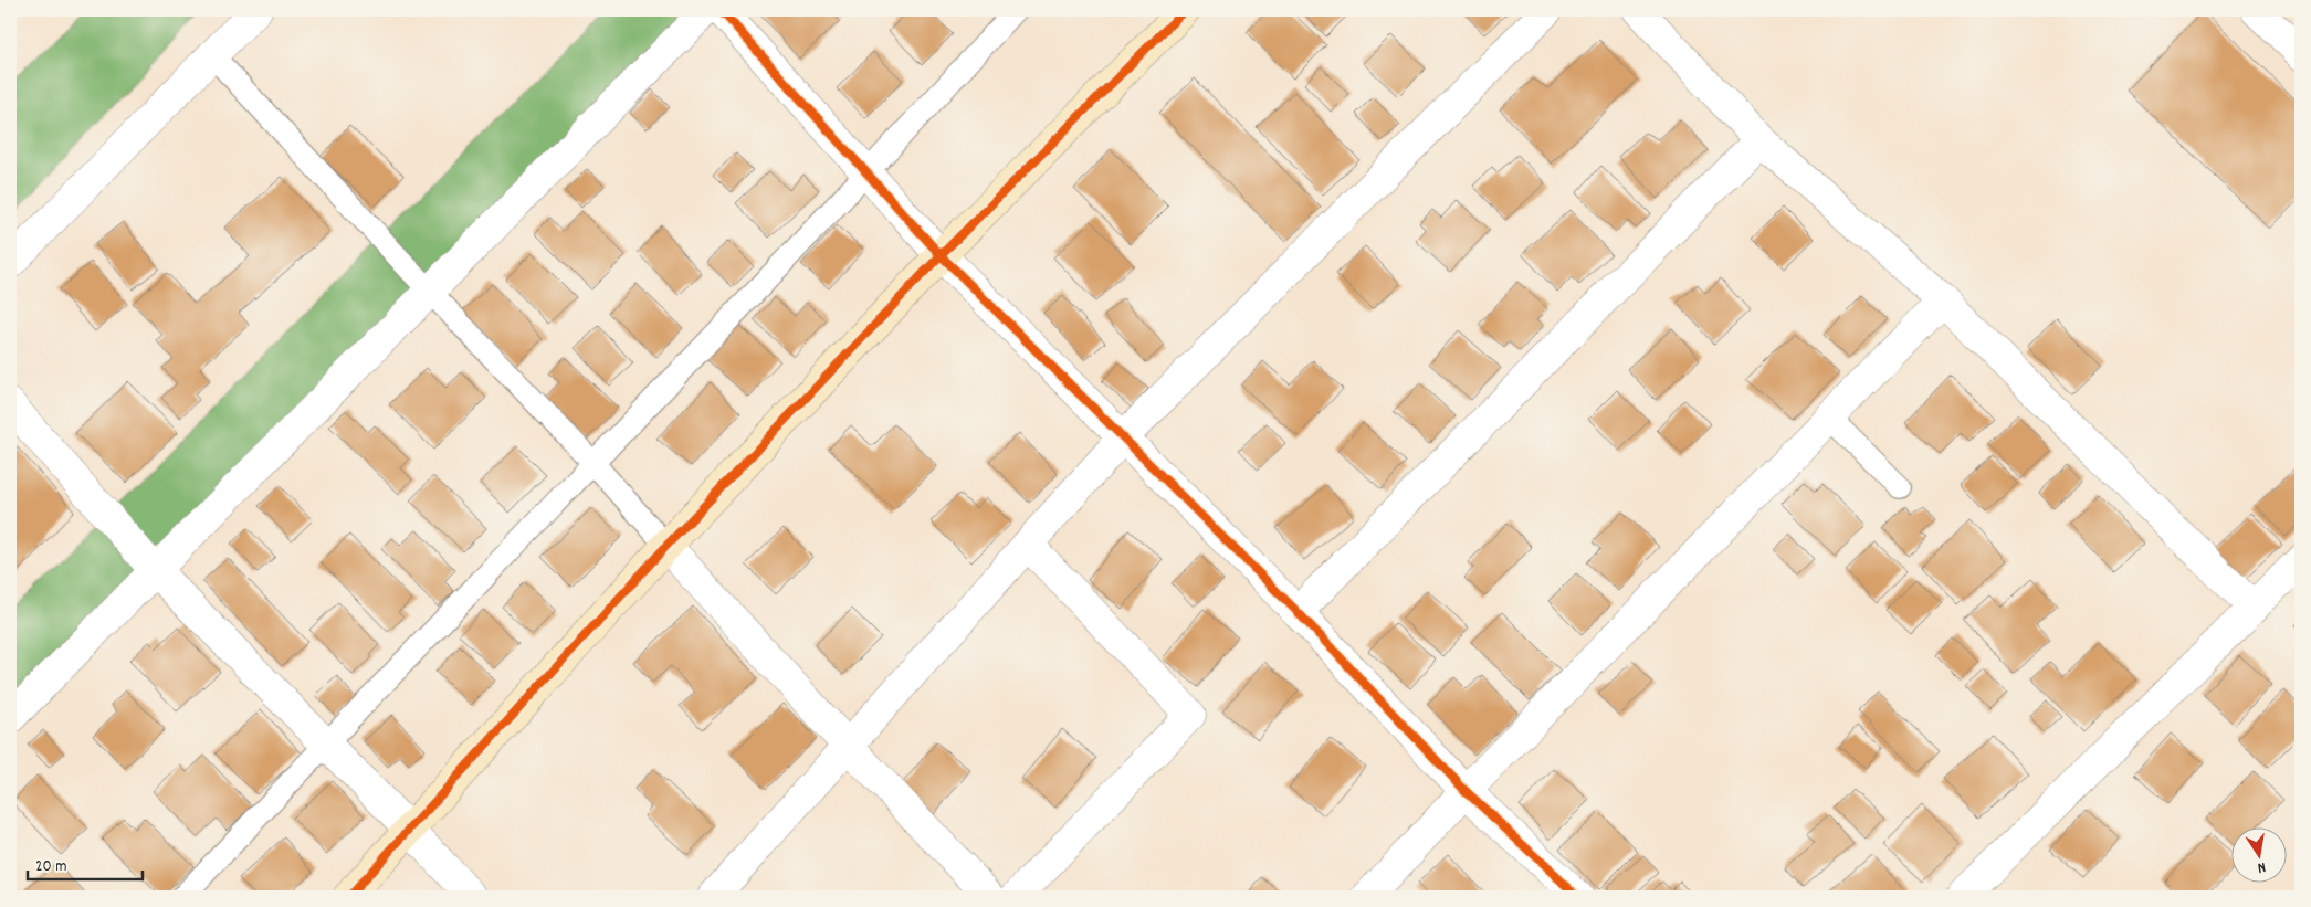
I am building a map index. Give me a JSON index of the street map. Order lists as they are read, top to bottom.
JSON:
{
  "scale_bar": "20 m",
  "north": "bottom"
}
